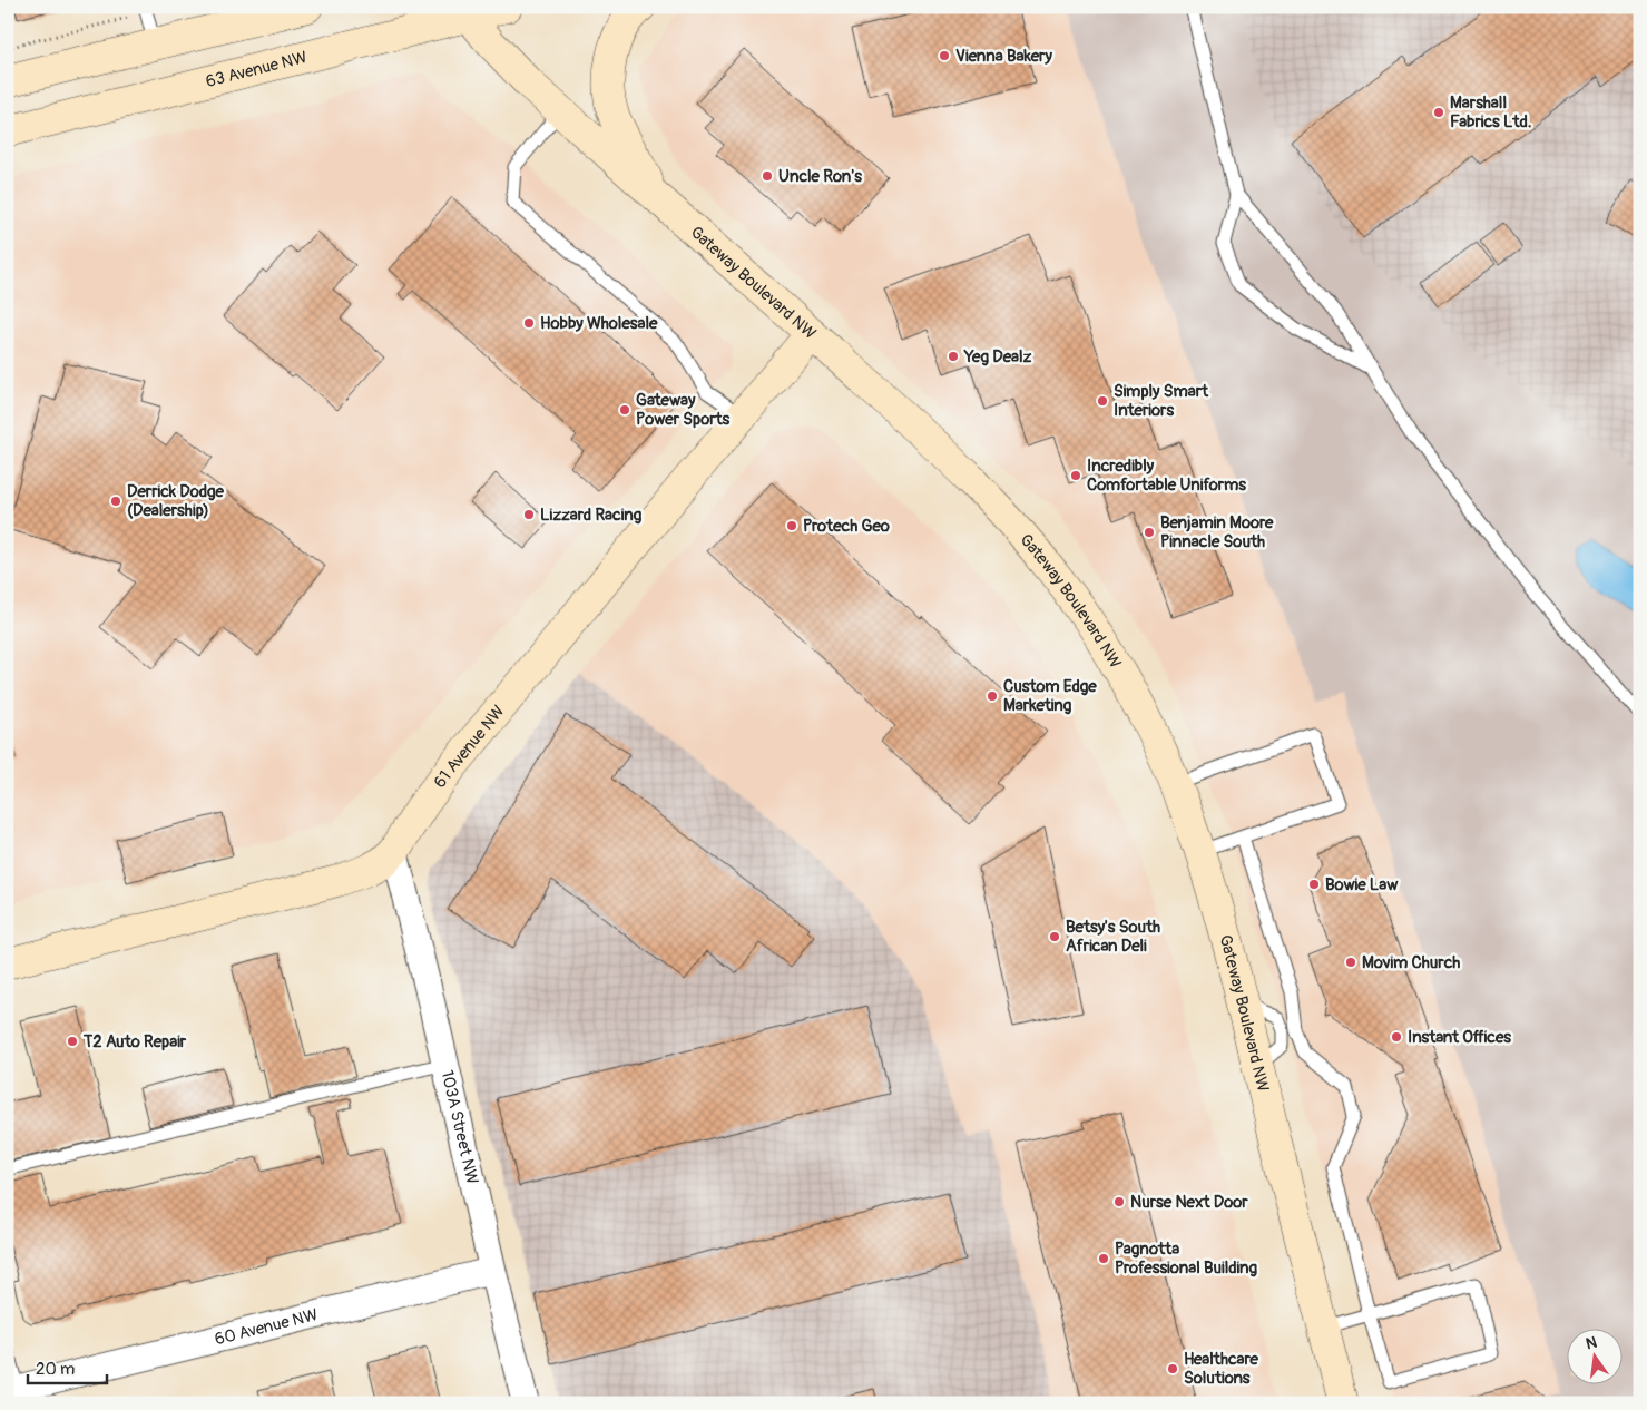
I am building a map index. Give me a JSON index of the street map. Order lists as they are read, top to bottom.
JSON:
{
  "streets": {
    "main road": ["63 Avenue NW", "Gateway Boulevard NW", "61 Avenue NW"],
    "street": ["103A Street NW", "60 Avenue NW"]
  },
  "crossings": [
    ["63 Avenue NW", "Gateway Boulevard NW"],
    ["Gateway Boulevard NW", "61 Avenue NW"],
    ["61 Avenue NW", "103A Street NW"],
    ["103A Street NW", "60 Avenue NW"]
  ],
  "places": [
    "Vienna Bakery",
    "Marshall Fabrics Ltd.",
    "Uncle Ron's",
    "Hobby Wholesale",
    "Yeg Dealz",
    "Simply Smart Interiors",
    "Gateway Power Sports",
    "Incredibly Comfortable Uniforms",
    "Derrick Dodge (Dealership)",
    "Lizzard Racing",
    "Protech Geo",
    "Benjamin Moore Pinnacle South",
    "Custom Edge Marketing",
    "Bowie Law",
    "Betsy's South African Deli",
    "Movim Church",
    "Instant Offices",
    "T2 Auto Repair",
    "Nurse Next Door",
    "Pagnotta Professional Building",
    "Healthcare Solutions"
  ],
  "scale_bar": "20 m",
  "north": "top"
}
